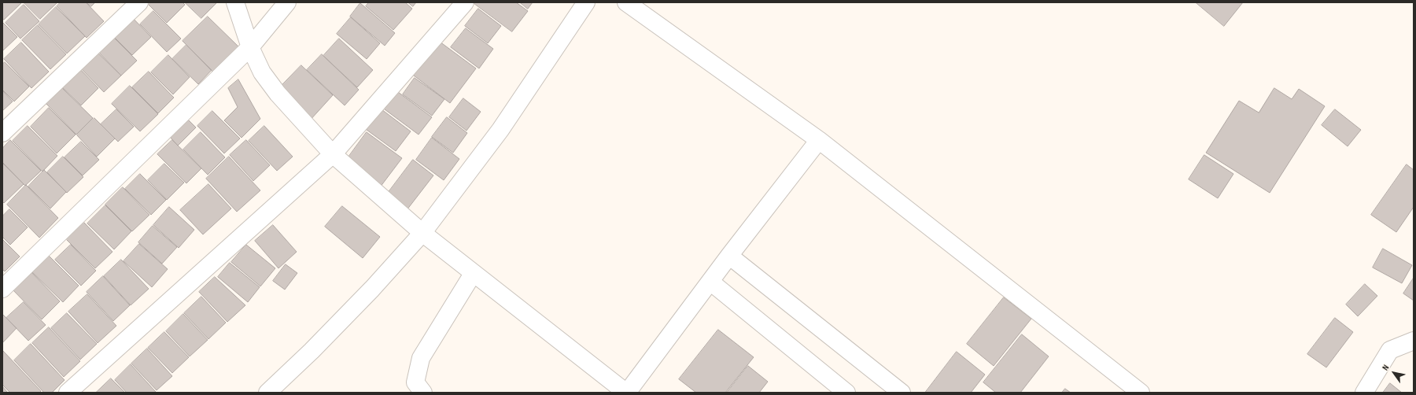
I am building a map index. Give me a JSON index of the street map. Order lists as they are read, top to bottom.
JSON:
{
  "north": "top left"
}
